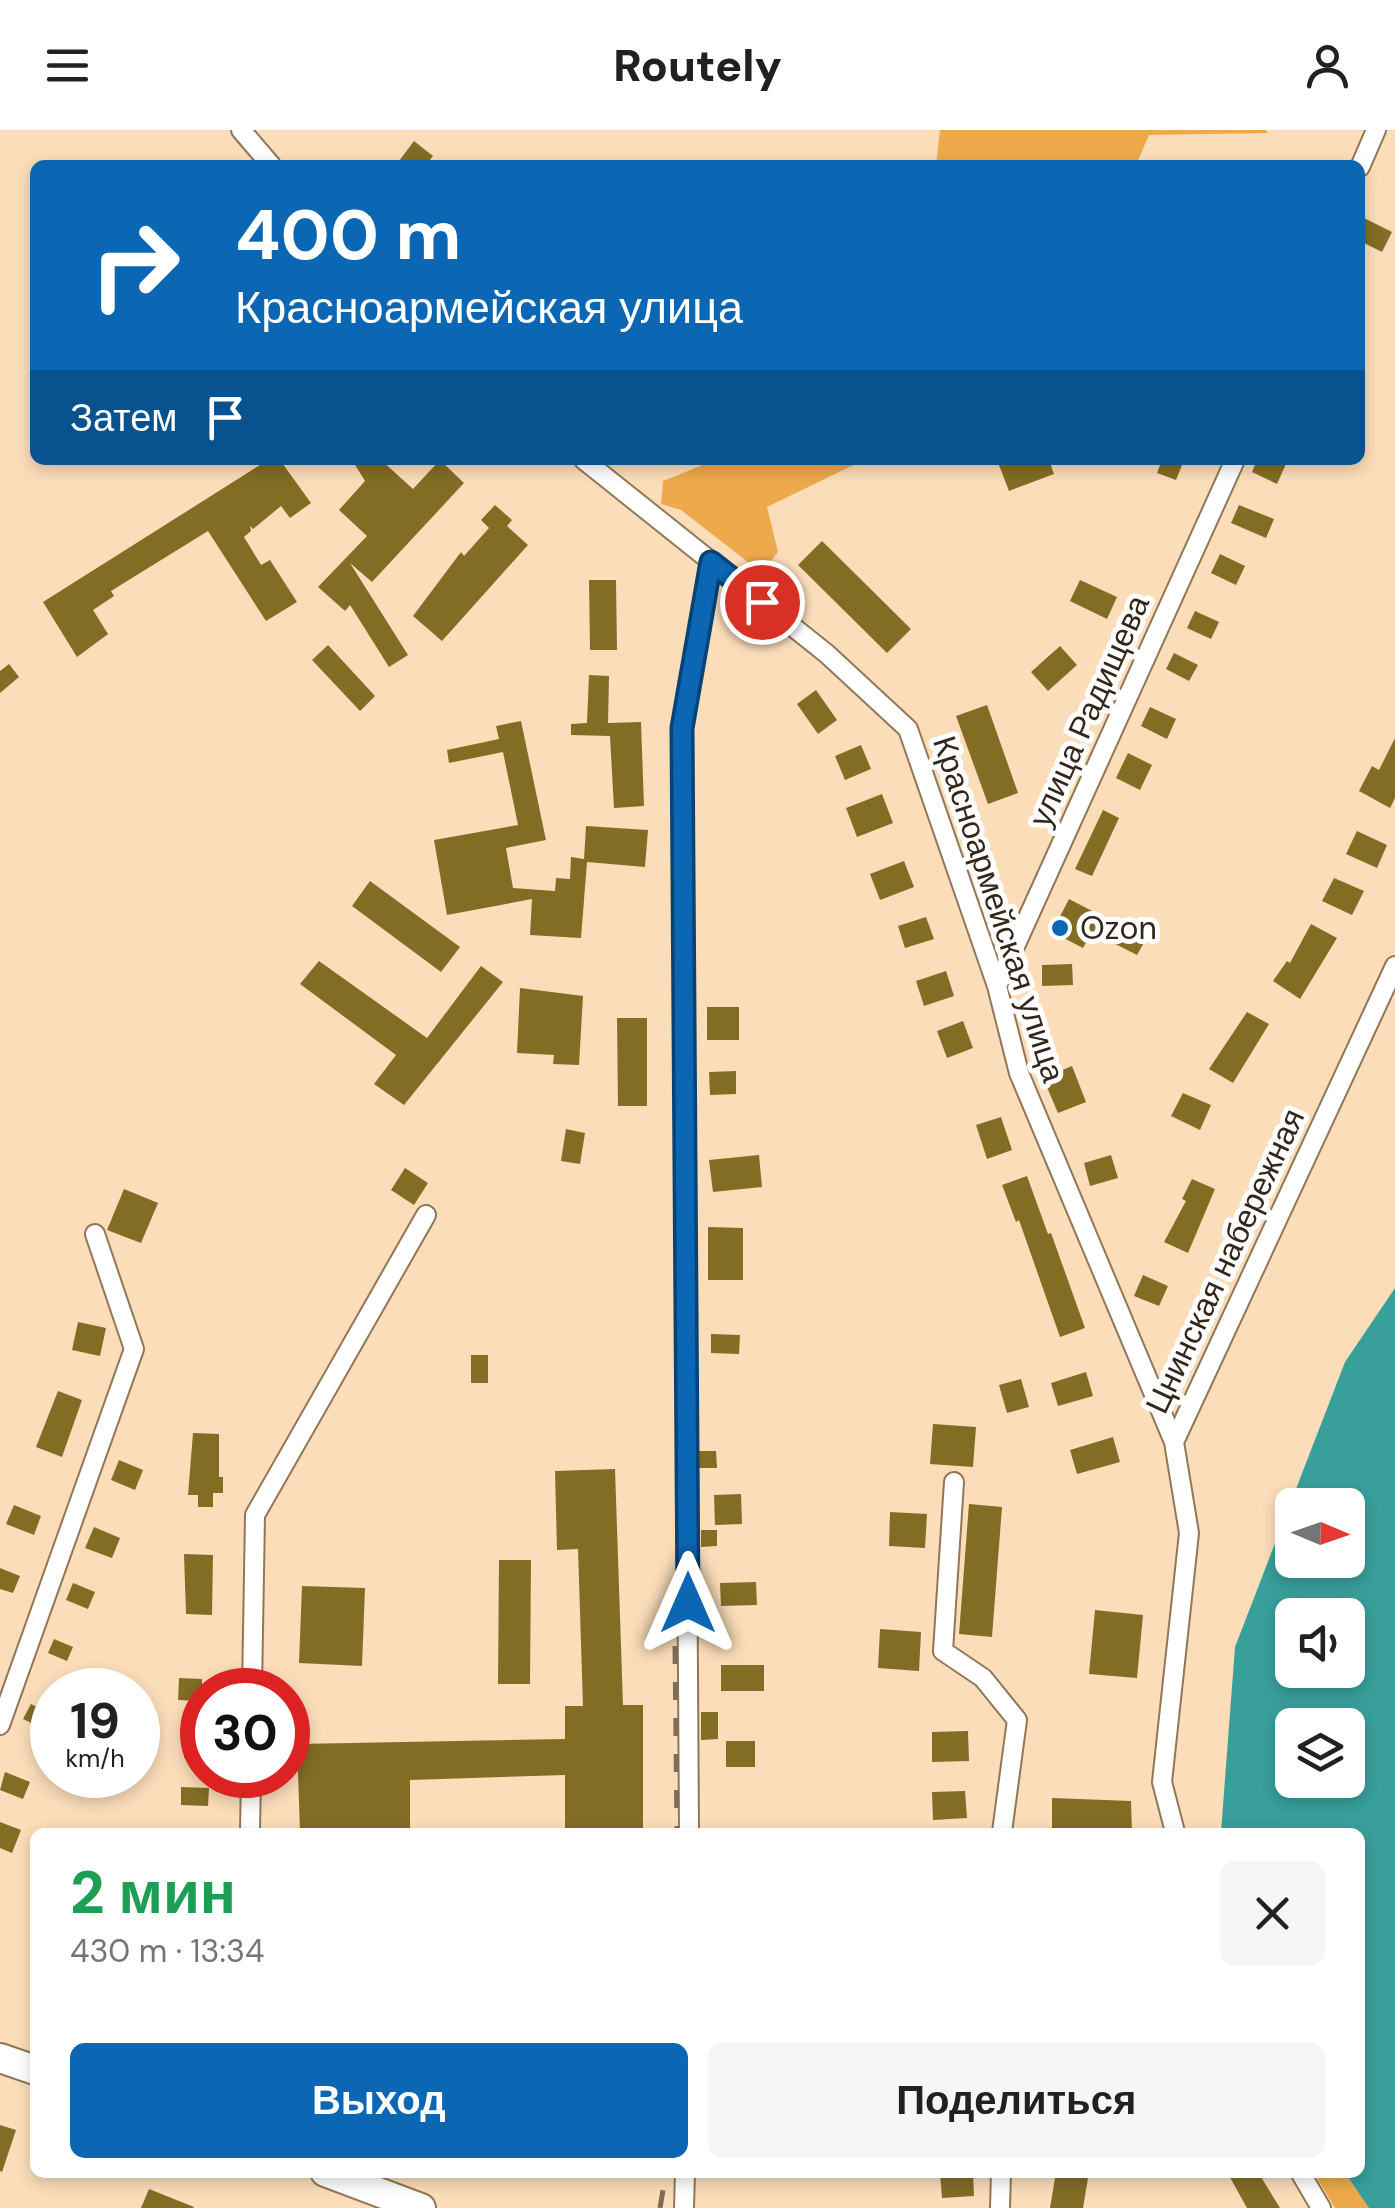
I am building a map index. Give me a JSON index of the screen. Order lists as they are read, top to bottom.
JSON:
{
  "streets": {
    "street": ["улица Радищева", "Красноармейская улица", "Цнинская набережная"]
  },
  "crossings": [
    ["улица Радищева", "Красноармейская улица"],
    ["Красноармейская улица", "Цнинская набережная"]
  ],
  "places": ["Ozon"],
  "north": "right",
  "page": {
    "header": "Routely",
    "turn": ["400 m", "Красноармейская улица"],
    "then": "Затем",
    "speed": "19 km/h",
    "limit": "30",
    "heading": ["2 мин", "430 m · 13:34"],
    "buttons": ["Выход", "Поделиться"]
  }
}
